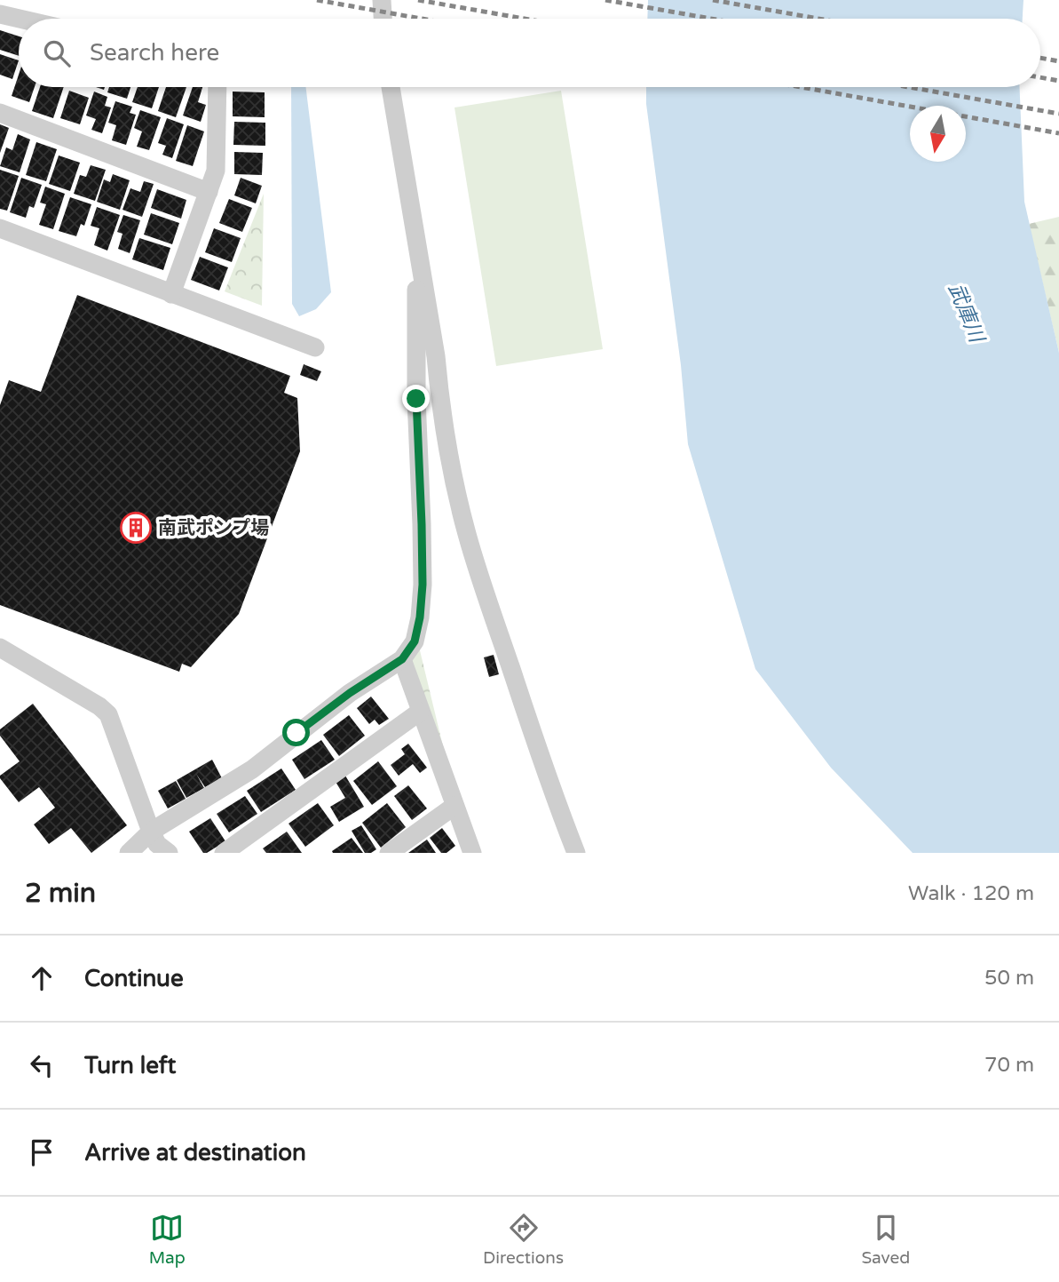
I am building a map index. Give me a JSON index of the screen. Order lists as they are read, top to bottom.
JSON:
{
  "water": ["武庫川"],
  "places": {
    "building": ["南武ポンプ場"]
  },
  "north": "bottom",
  "page": {
    "search": "Search here",
    "heading": ["2 min", "Walk · 120 m"],
    "list": [
      ["Continue", "50 m"],
      ["Turn left", "70 m"],
      "Arrive at destination"
    ],
    "nav": ["Map", "Directions", "Saved"]
  }
}
